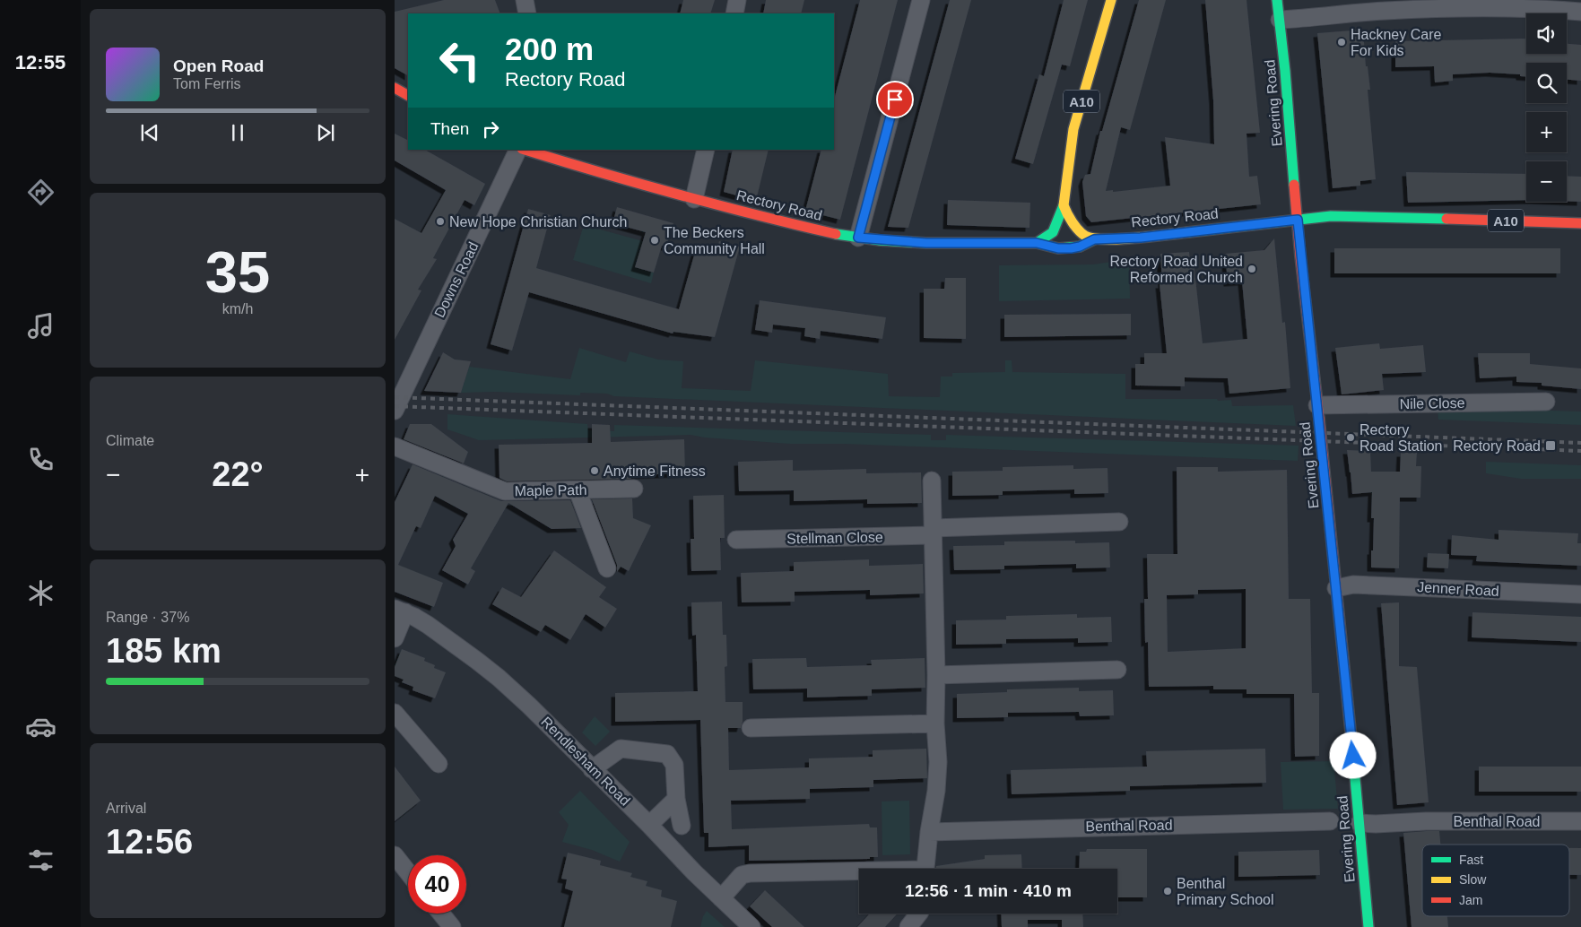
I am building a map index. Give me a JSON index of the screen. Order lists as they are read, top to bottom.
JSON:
{
  "streets": {
    "main road": ["A10", "Evering Road", "Rectory Road"],
    "street": [
      "Downs Road",
      "Nile Close",
      "Maple Path",
      "Stellman Close",
      "Jenner Road",
      "Rendlesham Road",
      "Benthal Road"
    ]
  },
  "crossings": [
    ["Evering Road", "Rectory Road"],
    ["Evering Road", "Nile Close"],
    ["Evering Road", "Jenner Road"],
    ["Evering Road", "Benthal Road"]
  ],
  "places": {
    "other": [
      "Hackney Care For Kids",
      "New Hope Christian Church",
      "The Beckers Community Hall",
      "Rectory Road United Reformed Church",
      "Rectory Road Station",
      "Anytime Fitness",
      "Benthal Primary School"
    ],
    "transit": ["Rectory Road"]
  },
  "legend": ["Fast", "Slow", "Jam"],
  "page": {
    "tabs": "12:55",
    "map_buttons": ["+", "−"],
    "turn": ["200 m", "Rectory Road"],
    "song": ["Open Road", "Tom Ferris"],
    "then": "Then",
    "tile": [
      ["35", "km/h"],
      "Climate",
      ["Range · 37%", "185 km"],
      ["Arrival", "12:56"]
    ],
    "heat": ["−", "22°", "+"],
    "limit": "40",
    "trip": "12:56 · 1 min · 410 m"
  }
}
